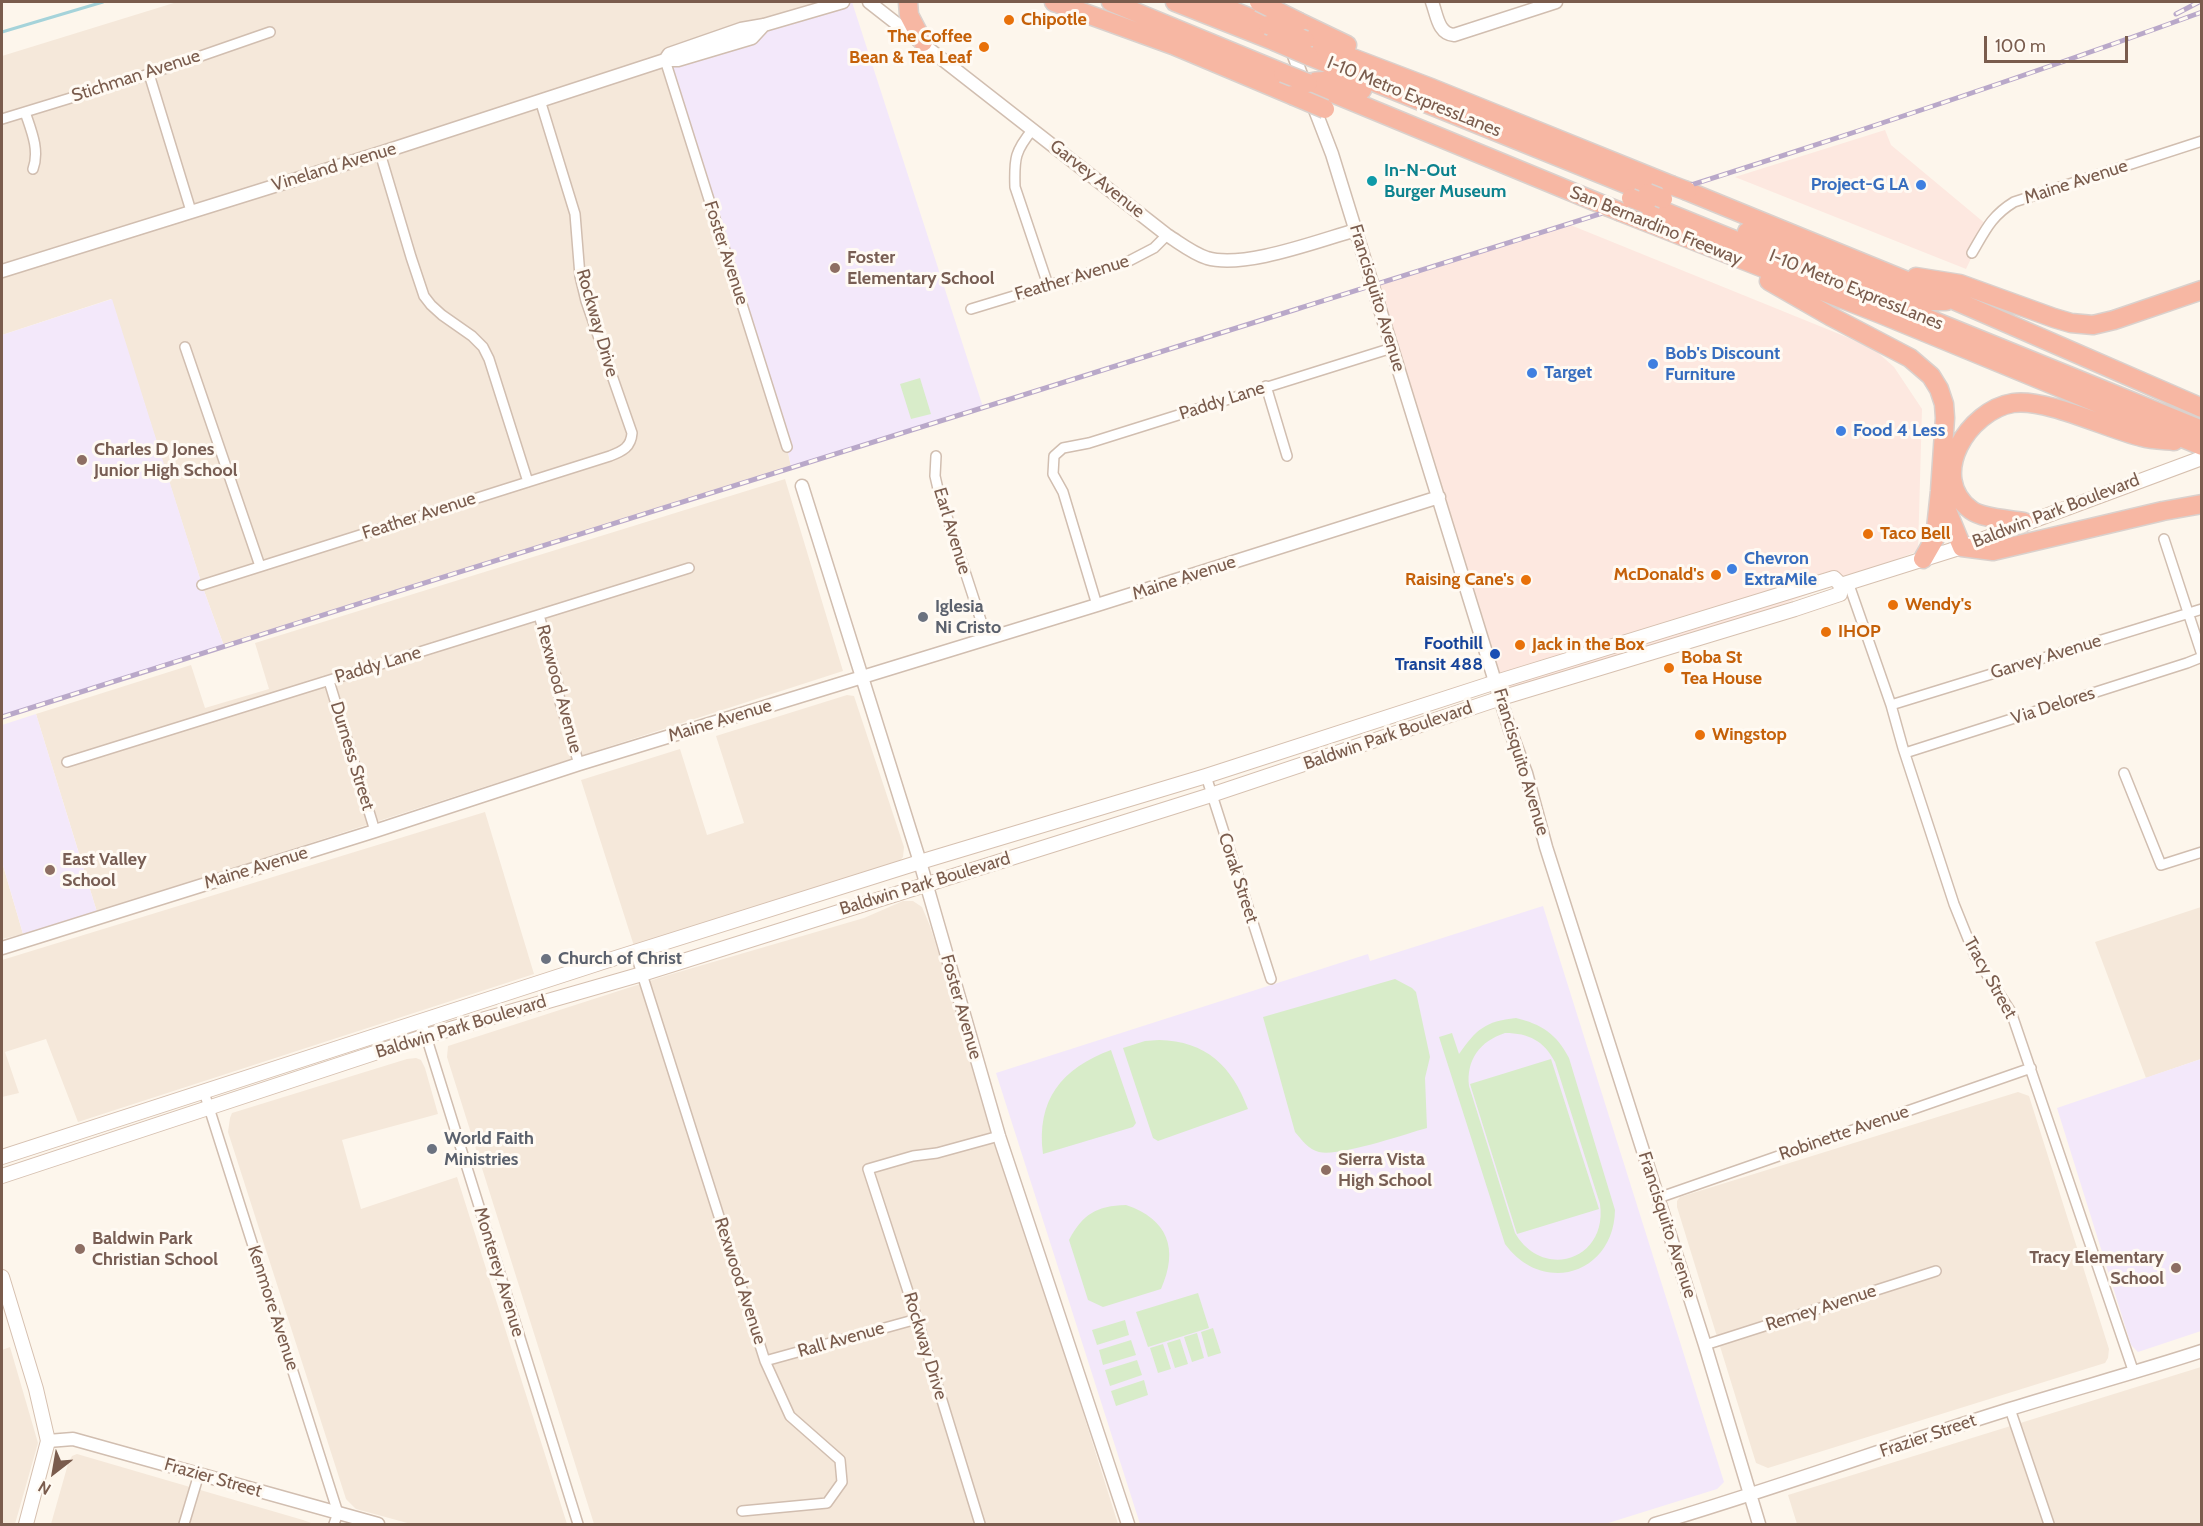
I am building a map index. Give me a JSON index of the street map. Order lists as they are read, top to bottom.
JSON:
{
  "streets": {
    "highway": ["I-10 Metro ExpressLanes", "San Bernardino Freeway"],
    "main road": ["Baldwin Park Boulevard"],
    "street": [
      "Stichman Avenue",
      "Vineland Avenue",
      "Garvey Avenue",
      "Maine Avenue",
      "Foster Avenue",
      "Feather Avenue",
      "Francisquito Avenue",
      "Rockway Drive",
      "Paddy Lane",
      "Earl Avenue",
      "Rexwood Avenue",
      "Via Delores",
      "Durness Street",
      "Corak Street",
      "Tracy Street",
      "Robinette Avenue",
      "Monterey Avenue",
      "Kenmore Avenue",
      "Remey Avenue",
      "Rall Avenue",
      "Frazier Street"
    ]
  },
  "crossings": [
    ["I-10 Metro ExpressLanes", "San Bernardino Freeway"],
    ["I-10 Metro ExpressLanes", "Baldwin Park Boulevard"],
    ["Vineland Avenue", "Foster Avenue"],
    ["Vineland Avenue", "Rockway Drive"],
    ["Garvey Avenue", "Feather Avenue"],
    ["Garvey Avenue", "Francisquito Avenue"],
    ["Garvey Avenue", "Tracy Street"],
    ["Maine Avenue", "Foster Avenue"],
    ["Maine Avenue", "Francisquito Avenue"],
    ["Maine Avenue", "Paddy Lane"],
    ["Maine Avenue", "Earl Avenue"],
    ["Maine Avenue", "Rexwood Avenue"],
    ["Maine Avenue", "Durness Street"],
    ["San Bernardino Freeway", "Baldwin Park Boulevard"],
    ["Foster Avenue", "Rockway Drive"],
    ["Foster Avenue", "Baldwin Park Boulevard"],
    ["Feather Avenue", "Rockway Drive"],
    ["Francisquito Avenue", "Paddy Lane"],
    ["Francisquito Avenue", "Baldwin Park Boulevard"],
    ["Francisquito Avenue", "Robinette Avenue"],
    ["Francisquito Avenue", "Remey Avenue"],
    ["Francisquito Avenue", "Frazier Street"],
    ["Rockway Drive", "Rall Avenue"],
    ["Paddy Lane", "Rexwood Avenue"],
    ["Paddy Lane", "Durness Street"],
    ["Baldwin Park Boulevard", "Rexwood Avenue"],
    ["Baldwin Park Boulevard", "Corak Street"],
    ["Baldwin Park Boulevard", "Tracy Street"],
    ["Baldwin Park Boulevard", "Monterey Avenue"],
    ["Baldwin Park Boulevard", "Kenmore Avenue"],
    ["Rexwood Avenue", "Rall Avenue"],
    ["Via Delores", "Tracy Street"],
    ["Tracy Street", "Robinette Avenue"],
    ["Tracy Street", "Frazier Street"],
    ["Kenmore Avenue", "Frazier Street"]
  ],
  "places": [
    "Chipotle",
    "The Coffee Bean & Tea Leaf",
    "In-N-Out Burger Museum",
    "Project-G LA",
    "Foster Elementary School",
    "Bob's Discount Furniture",
    "Target",
    "Food 4 Less",
    "Charles D Jones Junior High School",
    "Taco Bell",
    "Chevron ExtraMile",
    "McDonald's",
    "Raising Cane's",
    "Wendy's",
    "Iglesia Ni Cristo",
    "IHOP",
    "Jack in the Box",
    "Foothill Transit 488",
    "Boba St Tea House",
    "Wingstop",
    "East Valley School",
    "Church of Christ",
    "World Faith Ministries",
    "Sierra Vista High School",
    "Baldwin Park Christian School",
    "Tracy Elementary School"
  ],
  "scale_bar": "100 m",
  "north": "bottom left"
}
